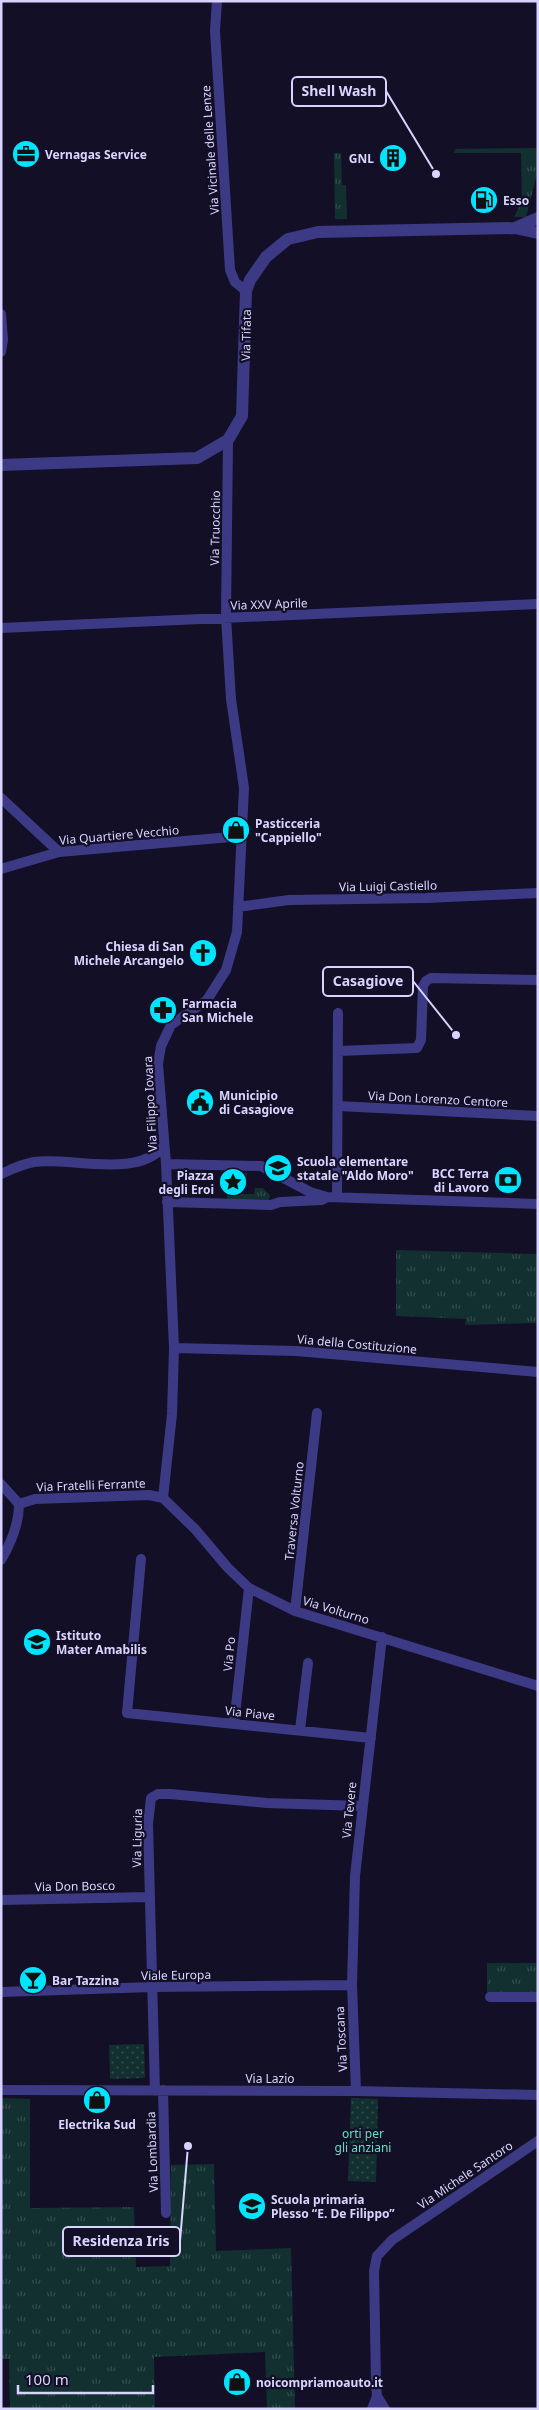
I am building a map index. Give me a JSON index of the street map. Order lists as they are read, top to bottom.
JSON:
{
  "streets": {
    "street": [
      "Via Vicinale delle Lenze",
      "Via Tifata",
      "Via Truocchio",
      "Via XXV Aprile",
      "Via Quartiere Vecchio",
      "Via Luigi Castiello",
      "Via Don Lorenzo Centore",
      "Via Filippo Iovara",
      "Via della Costituzione",
      "Via Fratelli Ferrante",
      "Traversa Volturno",
      "Via Volturno",
      "Via Po",
      "Via Piave",
      "Via Tevere",
      "Via Liguria",
      "Via Don Bosco",
      "Viale Europa",
      "Via Toscana",
      "Via Lazio",
      "Via Lombardia",
      "Via Michele Santoro"
    ]
  },
  "crossings": [
    ["Via Vicinale delle Lenze", "Via Tifata"],
    ["Via Tifata", "Via Truocchio"],
    ["Via Truocchio", "Via XXV Aprile"],
    ["Via Truocchio", "Via Filippo Iovara"],
    ["Via XXV Aprile", "Via Filippo Iovara"],
    ["Via Quartiere Vecchio", "Via Filippo Iovara"],
    ["Via Luigi Castiello", "Via Filippo Iovara"],
    ["Via Filippo Iovara", "Via della Costituzione"],
    ["Via Filippo Iovara", "Via Fratelli Ferrante"],
    ["Via Filippo Iovara", "Via Volturno"],
    ["Via Fratelli Ferrante", "Via Volturno"],
    ["Traversa Volturno", "Via Volturno"],
    ["Via Volturno", "Via Po"],
    ["Via Volturno", "Via Tevere"],
    ["Via Po", "Via Piave"],
    ["Via Piave", "Via Tevere"],
    ["Via Tevere", "Via Liguria"],
    ["Via Tevere", "Viale Europa"],
    ["Via Tevere", "Via Toscana"],
    ["Via Liguria", "Via Don Bosco"],
    ["Via Liguria", "Viale Europa"],
    ["Via Liguria", "Via Lazio"],
    ["Via Liguria", "Via Lombardia"],
    ["Viale Europa", "Via Toscana"],
    ["Via Toscana", "Via Lazio"],
    ["Via Lazio", "Via Lombardia"]
  ],
  "parks": ["orti per gli anziani"],
  "places": {
    "office": ["Vernagas Service"],
    "building": ["GNL"],
    "other": ["Shell Wash", "Casagiove", "Residenza Iris"],
    "fuel station": ["Esso"],
    "shop": ["Pasticceria \"Cappiello\"", "Electrika Sud", "noicompriamoauto.it"],
    "church": ["Chiesa di San Michele Arcangelo"],
    "pharmacy": ["Farmacia San Michele"],
    "public building": ["Municipio di Casagiove"],
    "school or university": ["Scuola elementare statale \"Aldo Moro\"", "Istituto Mater Amabilis", "Scuola primaria Plesso “E. De Filippo”"],
    "bank": ["BCC Terra di Lavoro"],
    "place": ["Piazza degli Eroi"],
    "bar": ["Bar Tazzina"]
  },
  "scale_bar": "100 m"
}
